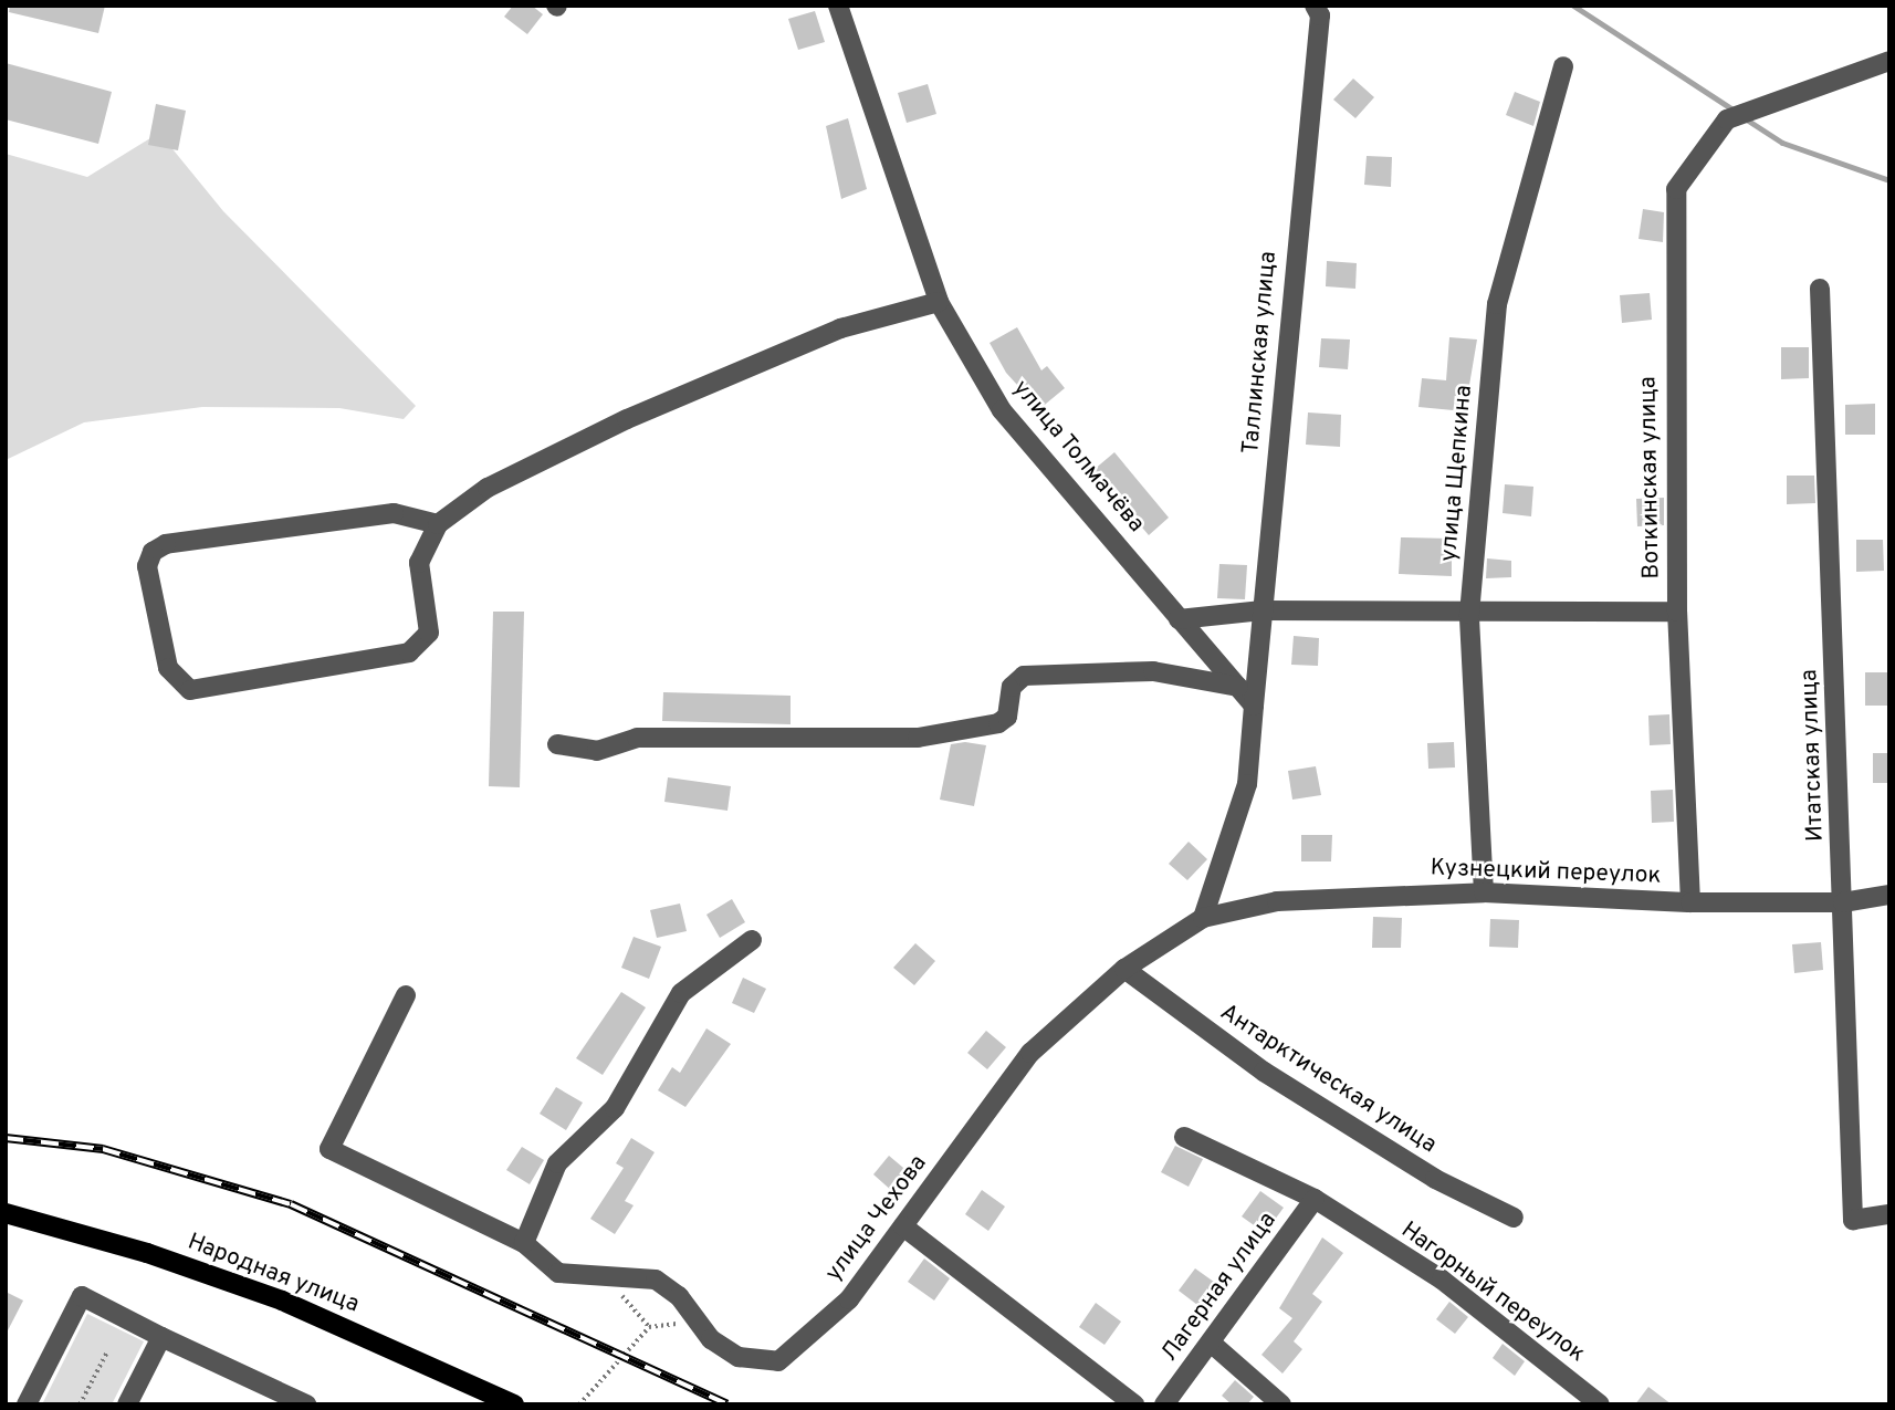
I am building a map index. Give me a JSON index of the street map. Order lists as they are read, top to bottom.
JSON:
{
  "streets": {
    "main road": ["Народная улица"],
    "street": [
      "Таллинская улица",
      "улица Толмачёва",
      "улица Щепкина",
      "Воткинская улица",
      "Итатская улица",
      "Кузнецкий переулок",
      "Антарктическая улица",
      "улица Чехова",
      "Лагерная улица",
      "Нагорный переулок"
    ]
  },
  "crossings": [
    ["Таллинская улица", "улица Толмачёва"],
    ["улица Щепкина", "Кузнецкий переулок"],
    ["Воткинская улица", "Кузнецкий переулок"],
    ["Итатская улица", "Кузнецкий переулок"],
    ["Кузнецкий переулок", "улица Чехова"],
    ["Антарктическая улица", "улица Чехова"],
    ["Лагерная улица", "Нагорный переулок"]
  ]
}
